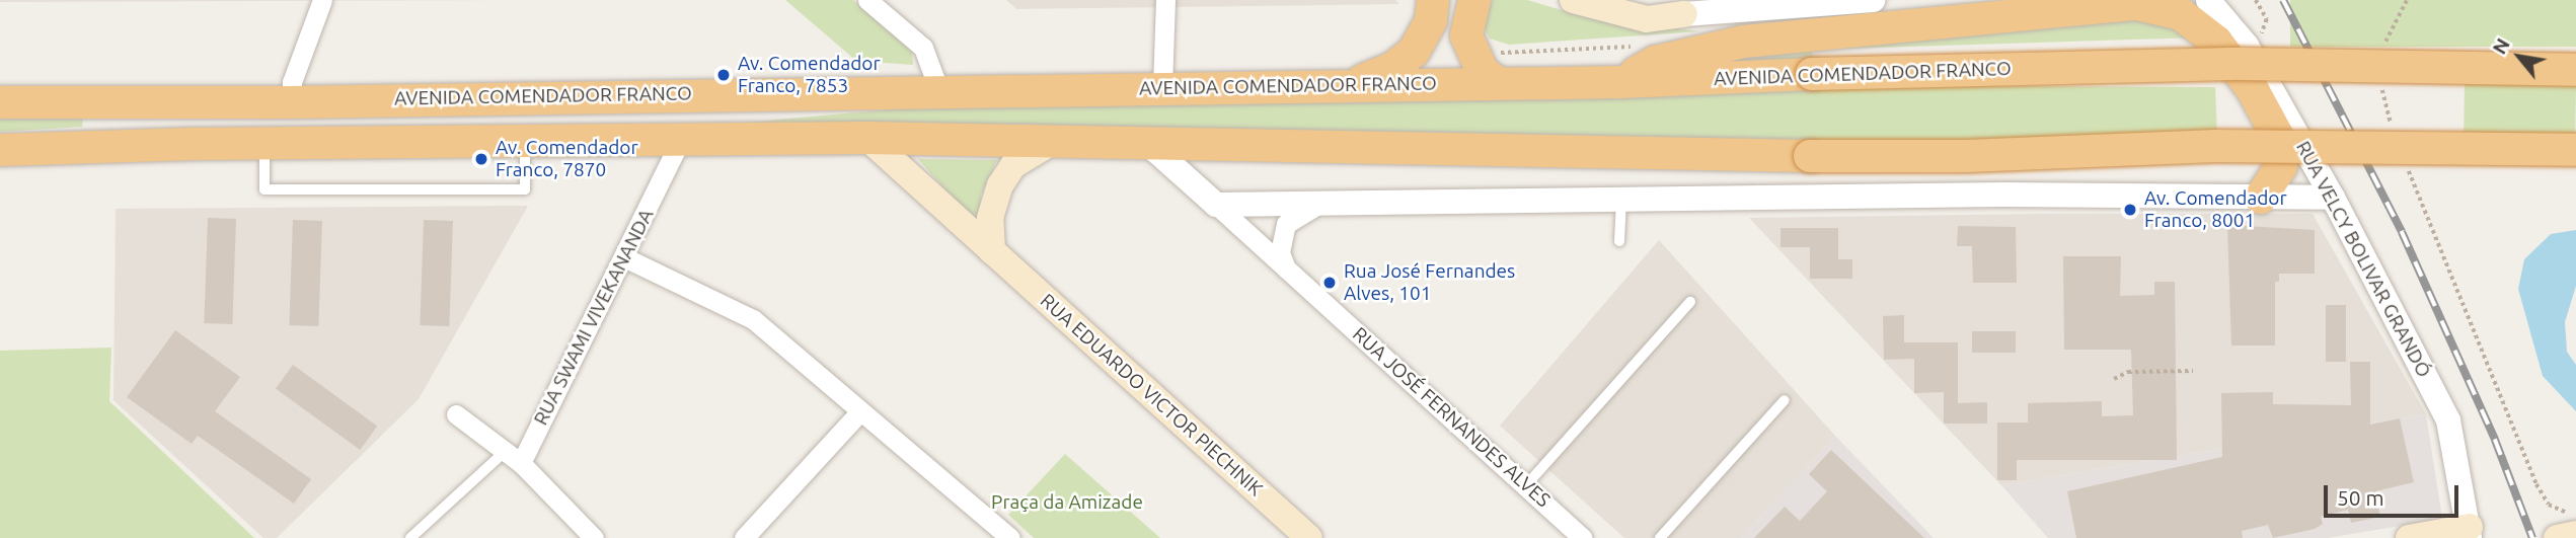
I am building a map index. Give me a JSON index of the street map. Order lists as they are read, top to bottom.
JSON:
{
  "streets": {
    "highway": ["AVENIDA COMENDADOR FRANCO"],
    "main road": ["RUA EDUARDO VICTOR PIECHNIK"],
    "street": ["RUA VELCY BOLIVAR GRANDÓ", "RUA SWAMI VIVEKANANDA", "RUA JOSÉ FERNANDES ALVES"]
  },
  "parks": ["Praça da Amizade"],
  "places": [
    "Av. Comendador Franco, 7853",
    "Av. Comendador Franco, 7870",
    "Av. Comendador Franco, 8001",
    "Rua José Fernandes Alves, 101"
  ],
  "scale_bar": "50 m",
  "north": "top left"
}
